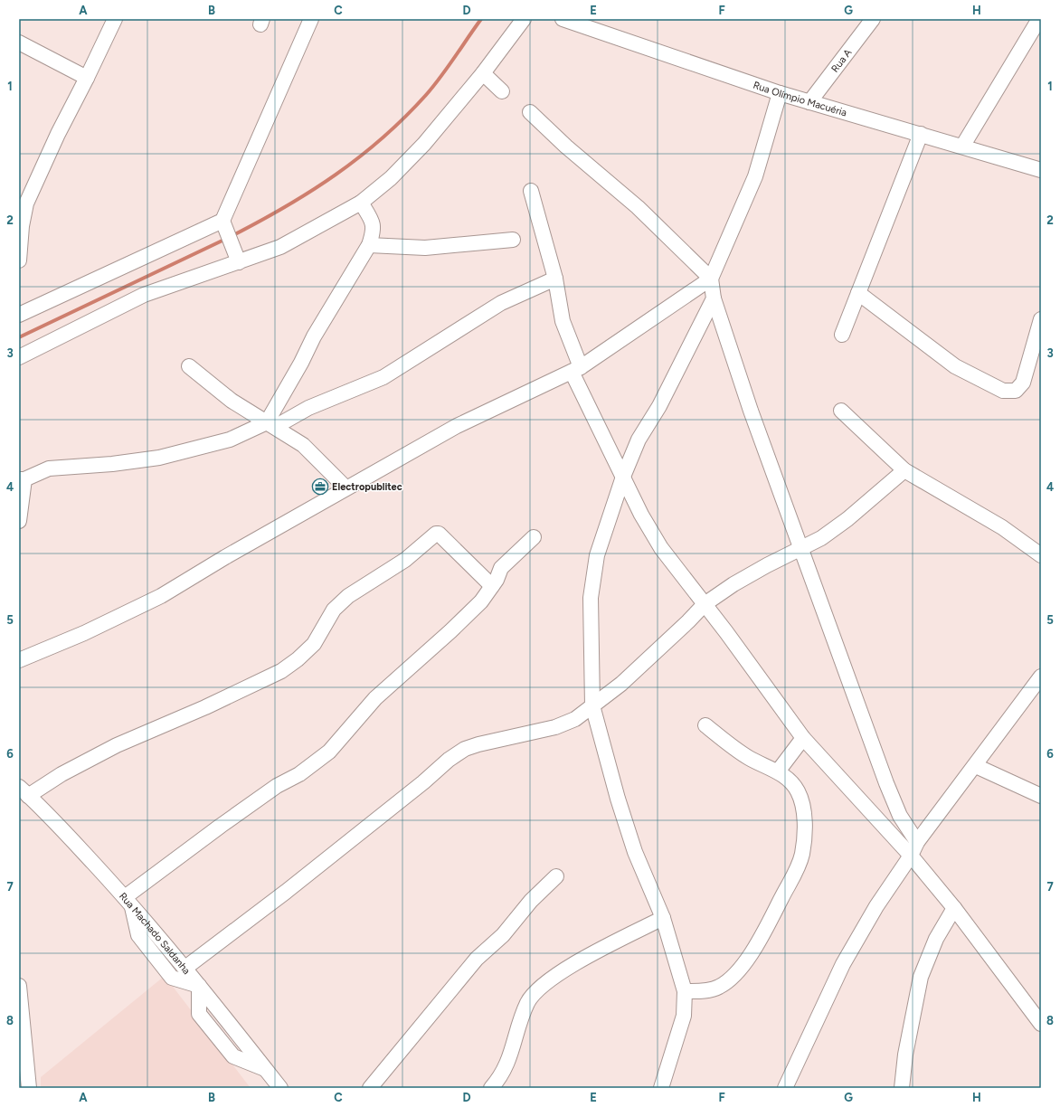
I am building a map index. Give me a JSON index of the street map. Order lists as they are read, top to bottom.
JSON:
{
  "streets": {
    "street": ["Rua A", "Rua Olímpio Macuéria", "Rua Machado Saldanha"]
  },
  "crossings": [
    ["Rua A", "Rua Olímpio Macuéria"]
  ],
  "places": {
    "office": ["Electropublitec"]
  },
  "grid": {
    "columns": [
      "A",
      "B",
      "C",
      "D",
      "E",
      "F",
      "G",
      "H"
    ],
    "rows": [
      "1",
      "2",
      "3",
      "4",
      "5",
      "6",
      "7",
      "8"
    ]
  }
}
